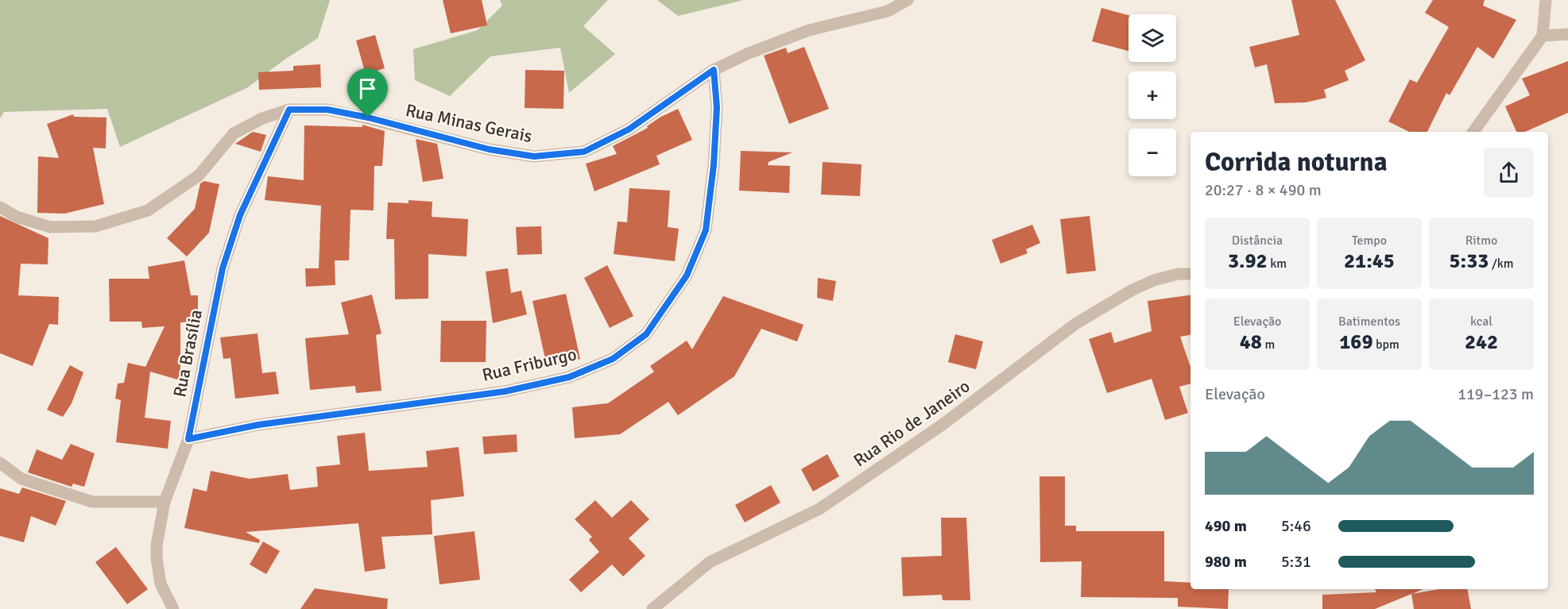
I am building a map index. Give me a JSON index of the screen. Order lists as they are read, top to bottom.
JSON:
{
  "streets": {
    "street": [
      "Rua Minas Gerais",
      "Rua Brasília",
      "Rua Friburgo",
      "Rua Rio de Janeiro"
    ]
  },
  "crossings": [
    ["Rua Minas Gerais", "Rua Brasília"],
    ["Rua Minas Gerais", "Rua Friburgo"],
    ["Rua Brasília", "Rua Friburgo"]
  ],
  "page": {
    "map_buttons": ["+", "−"],
    "heading": ["Corrida noturna", "20:27 · 8 × 490 m"],
    "stats": [
      ["Distância", "3.92 km"],
      ["Tempo", "21:45"],
      ["Ritmo", "5:33 /km"],
      ["Elevação", "48 m"],
      ["Batimentos", "169 bpm"],
      ["kcal", "242"]
    ],
    "chart": ["Elevação", "119–123 m"],
    "list": [
      {
        "name": "490 m",
        "note": "5:46"
      },
      {
        "name": "980 m",
        "note": "5:31"
      }
    ]
  }
}
